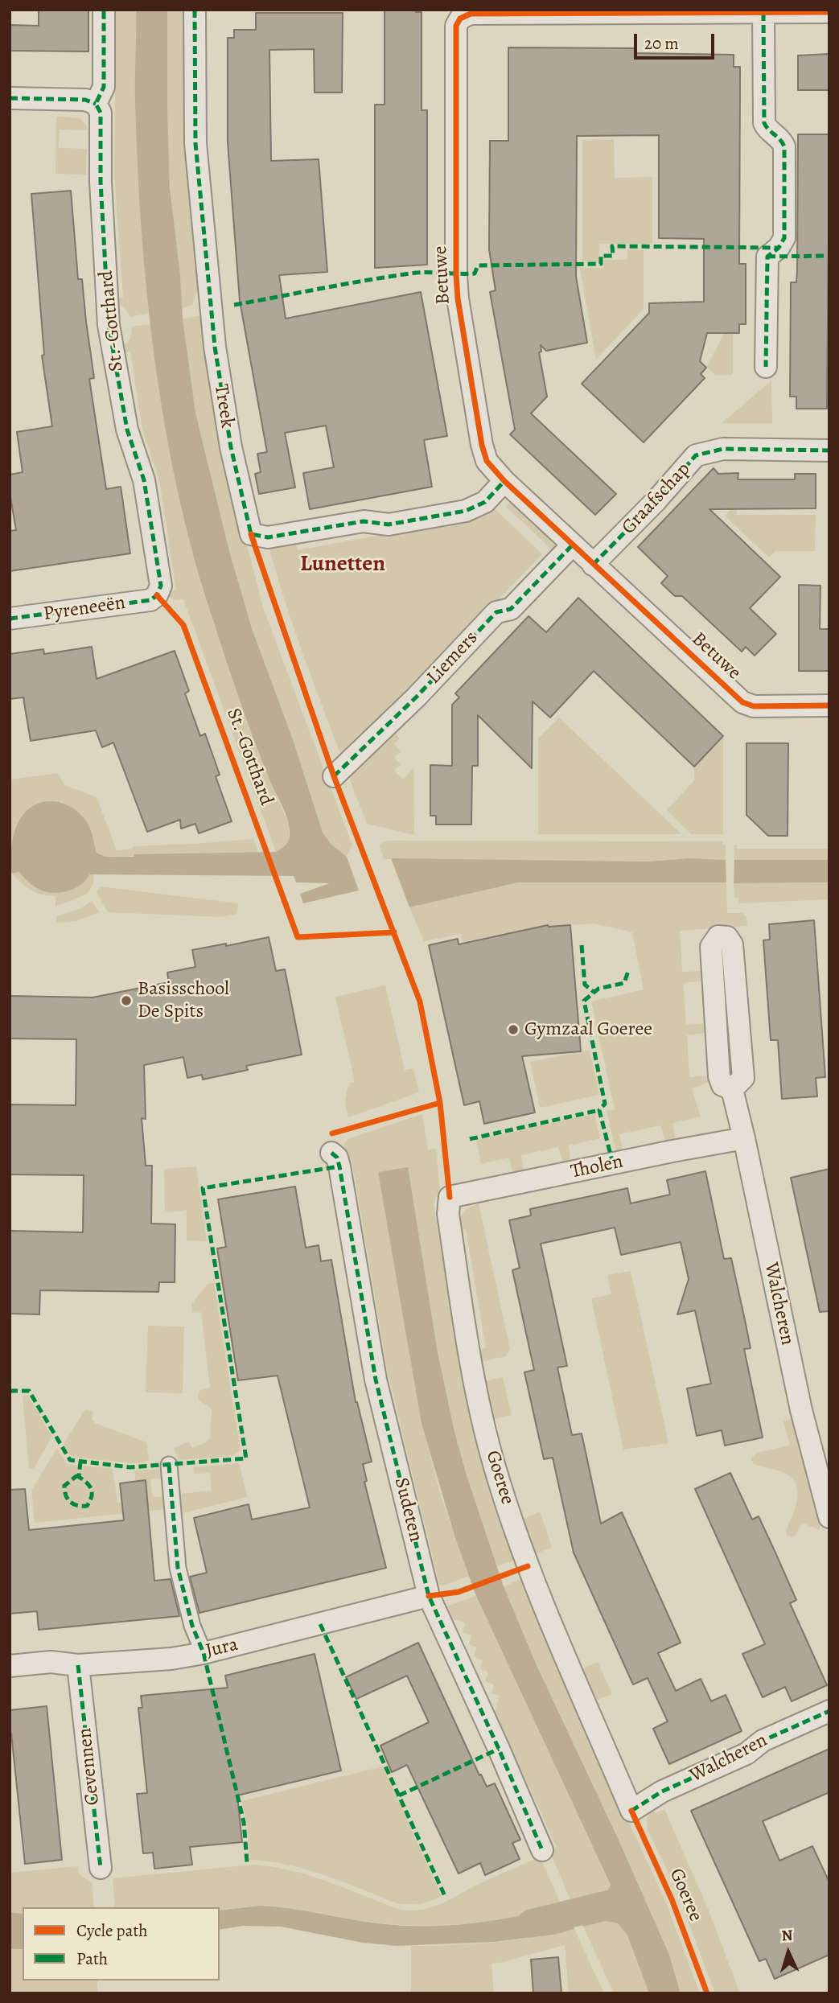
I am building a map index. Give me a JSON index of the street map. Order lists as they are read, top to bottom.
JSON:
{
  "streets": {
    "street": [
      "Betuwe",
      "St.-Gotthard",
      "Treek",
      "Graafschap",
      "Pyreneeën",
      "Liemers",
      "Tholen",
      "Walcheren",
      "Goeree",
      "Sudeten",
      "Jura",
      "Cevennen"
    ]
  },
  "crossings": [
    ["Betuwe", "Treek"],
    ["Betuwe", "Graafschap"],
    ["Betuwe", "Liemers"],
    ["St.-Gotthard", "Pyreneeën"],
    ["Tholen", "Walcheren"],
    ["Tholen", "Goeree"],
    ["Walcheren", "Goeree"],
    ["Sudeten", "Jura"],
    ["Jura", "Cevennen"]
  ],
  "districts": ["Lunetten"],
  "places": ["Basisschool De Spits", "Gymzaal Goeree"],
  "legend": ["Cycle path", "Path"],
  "scale_bar": "20 m",
  "north": "top"
}
